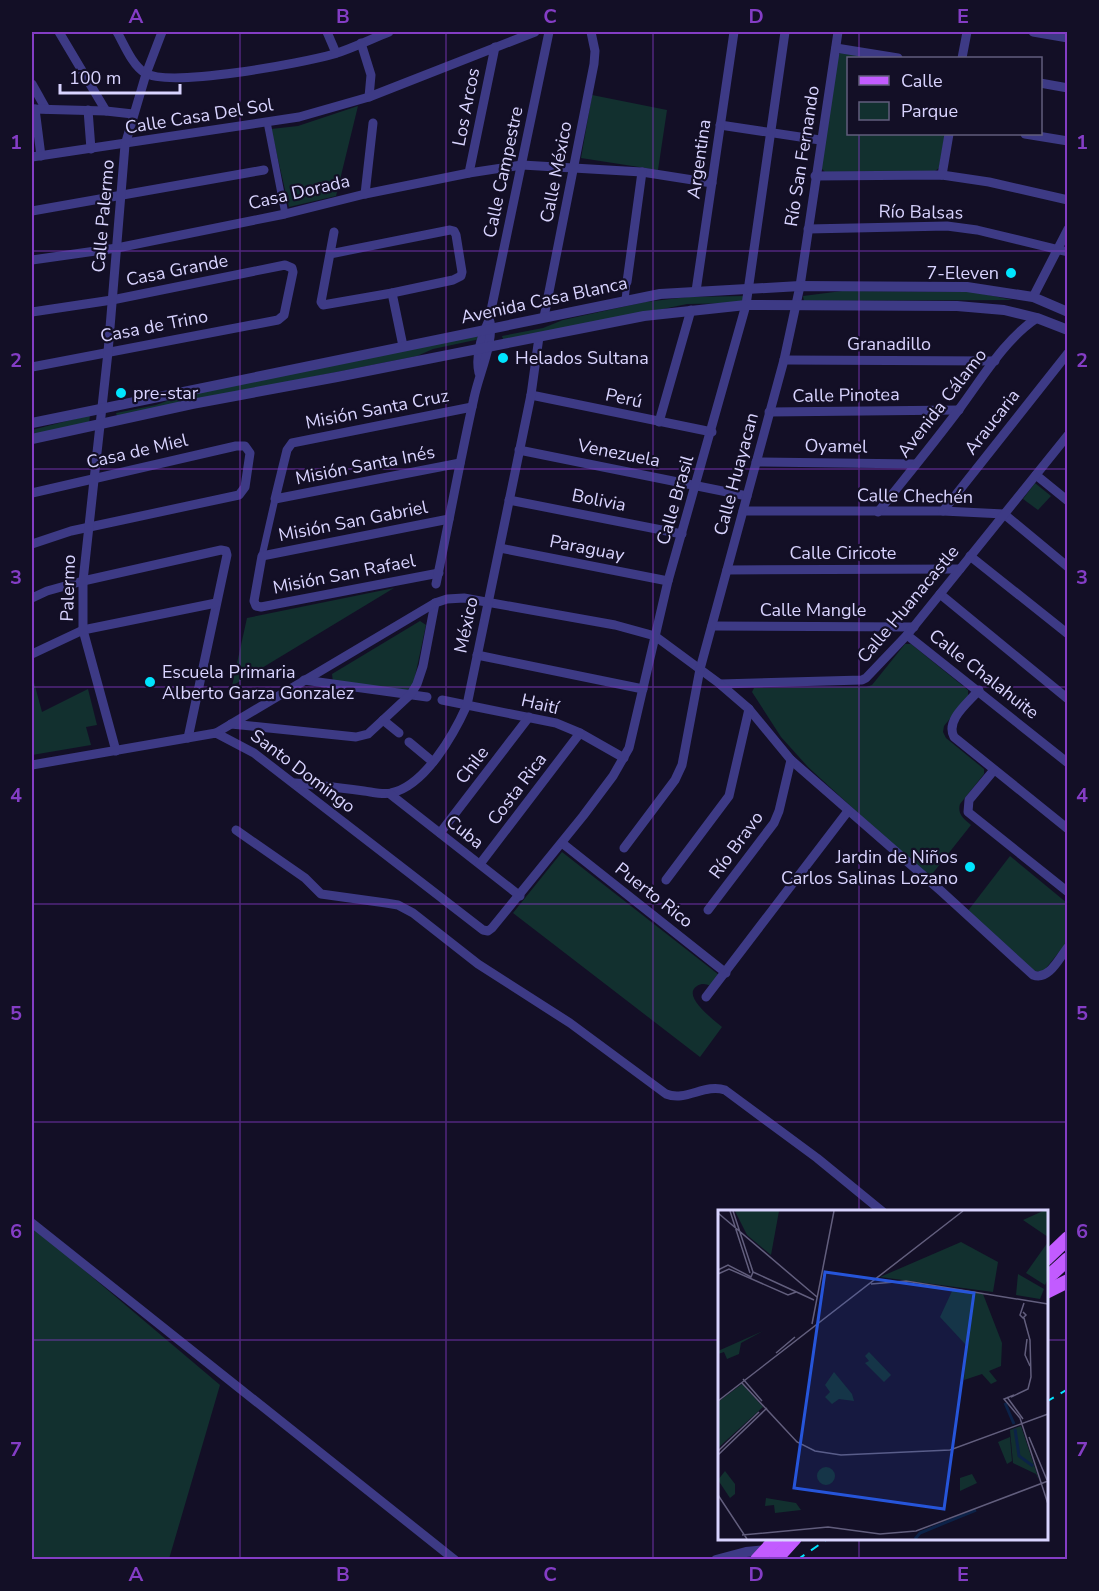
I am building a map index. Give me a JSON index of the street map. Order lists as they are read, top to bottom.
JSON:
{
  "streets": {
    "street": [
      "Los Arcos",
      "Calle Casa Del Sol",
      "Río San Fernando",
      "Argentina",
      "Calle Campestre",
      "Calle México",
      "Casa Dorada",
      "Río Balsas",
      "Calle Palermo",
      "Casa Grande",
      "Avenida Casa Blanca",
      "Casa de Trino",
      "Granadillo",
      "Calle Pinotea",
      "Perú",
      "Avenida Cálamo",
      "Misión Santa Cruz",
      "Araucaria",
      "Oyamel",
      "Casa de Miel",
      "Venezuela",
      "Misión Santa Inés",
      "Calle Huayacan",
      "Calle Chechén",
      "Bolivia",
      "Calle Brasil",
      "Misión San Gabriel",
      "Paraguay",
      "Calle Ciricote",
      "Misión San Rafael",
      "Palermo",
      "Calle Huanacastle",
      "Calle Mangle",
      "México",
      "Calle Chalahuite",
      "Haití",
      "Chile",
      "Santo Domingo",
      "Costa Rica",
      "Cuba",
      "Río Bravo",
      "Puerto Rico"
    ]
  },
  "crossings": [
    ["Los Arcos", "Calle Casa Del Sol"],
    ["Los Arcos", "Casa Dorada"],
    ["Calle Casa Del Sol", "Calle Palermo"],
    ["Río San Fernando", "Río Balsas"],
    ["Río San Fernando", "Avenida Casa Blanca"],
    ["Río San Fernando", "Calle Huayacan"],
    ["Argentina", "Casa Dorada"],
    ["Argentina", "Avenida Casa Blanca"],
    ["Calle Campestre", "Casa Dorada"],
    ["Calle Campestre", "Avenida Casa Blanca"],
    ["Calle Campestre", "Misión Santa Cruz"],
    ["Calle Campestre", "Misión Santa Inés"],
    ["Calle Campestre", "Misión San Gabriel"],
    ["Calle Campestre", "Misión San Rafael"],
    ["Calle México", "Casa Dorada"],
    ["Calle México", "Avenida Casa Blanca"],
    ["Casa Dorada", "Calle Palermo"],
    ["Calle Palermo", "Casa Grande"],
    ["Calle Palermo", "Avenida Casa Blanca"],
    ["Calle Palermo", "Casa de Trino"],
    ["Calle Palermo", "Palermo"],
    ["Casa Grande", "Casa de Trino"],
    ["Avenida Casa Blanca", "Avenida Cálamo"],
    ["Avenida Casa Blanca", "Calle Huayacan"],
    ["Avenida Casa Blanca", "Calle Brasil"],
    ["Avenida Casa Blanca", "Palermo"],
    ["Avenida Casa Blanca", "México"],
    ["Granadillo", "Avenida Cálamo"],
    ["Granadillo", "Calle Huayacan"],
    ["Calle Pinotea", "Avenida Cálamo"],
    ["Calle Pinotea", "Calle Huayacan"],
    ["Perú", "Calle Brasil"],
    ["Perú", "México"],
    ["Avenida Cálamo", "Oyamel"],
    ["Avenida Cálamo", "Calle Chechén"],
    ["Misión Santa Cruz", "Misión Santa Inés"],
    ["Araucaria", "Calle Chechén"],
    ["Oyamel", "Calle Huayacan"],
    ["Casa de Miel", "Palermo"],
    ["Venezuela", "Calle Huayacan"],
    ["Venezuela", "Calle Brasil"],
    ["Venezuela", "México"],
    ["Calle Huayacan", "Calle Chechén"],
    ["Calle Huayacan", "Calle Ciricote"],
    ["Calle Huayacan", "Calle Mangle"],
    ["Calle Chechén", "Calle Huanacastle"],
    ["Bolivia", "Calle Brasil"],
    ["Bolivia", "México"],
    ["Calle Brasil", "Paraguay"],
    ["Calle Brasil", "Haití"],
    ["Calle Brasil", "Santo Domingo"],
    ["Calle Brasil", "Cuba"],
    ["Calle Brasil", "Puerto Rico"],
    ["Misión San Gabriel", "Misión San Rafael"],
    ["Paraguay", "México"],
    ["Calle Ciricote", "Calle Huanacastle"],
    ["Calle Huanacastle", "Calle Mangle"],
    ["Calle Huanacastle", "Calle Chalahuite"],
    ["México", "Haití"],
    ["México", "Cuba"],
    ["Haití", "Chile"],
    ["Haití", "Costa Rica"],
    ["Chile", "Cuba"],
    ["Costa Rica", "Cuba"]
  ],
  "places": [
    "7-Eleven",
    "Helados Sultana",
    "pre-star",
    "Escuela Primaria Alberto Garza Gonzalez",
    "Jardin de Niños Carlos Salinas Lozano"
  ],
  "legend": ["Calle", "Parque"],
  "scale_bar": "100 m",
  "grid": {
    "columns": [
      "A",
      "B",
      "C",
      "D",
      "E"
    ],
    "rows": [
      "1",
      "2",
      "3",
      "4",
      "5",
      "6",
      "7"
    ]
  }
}
